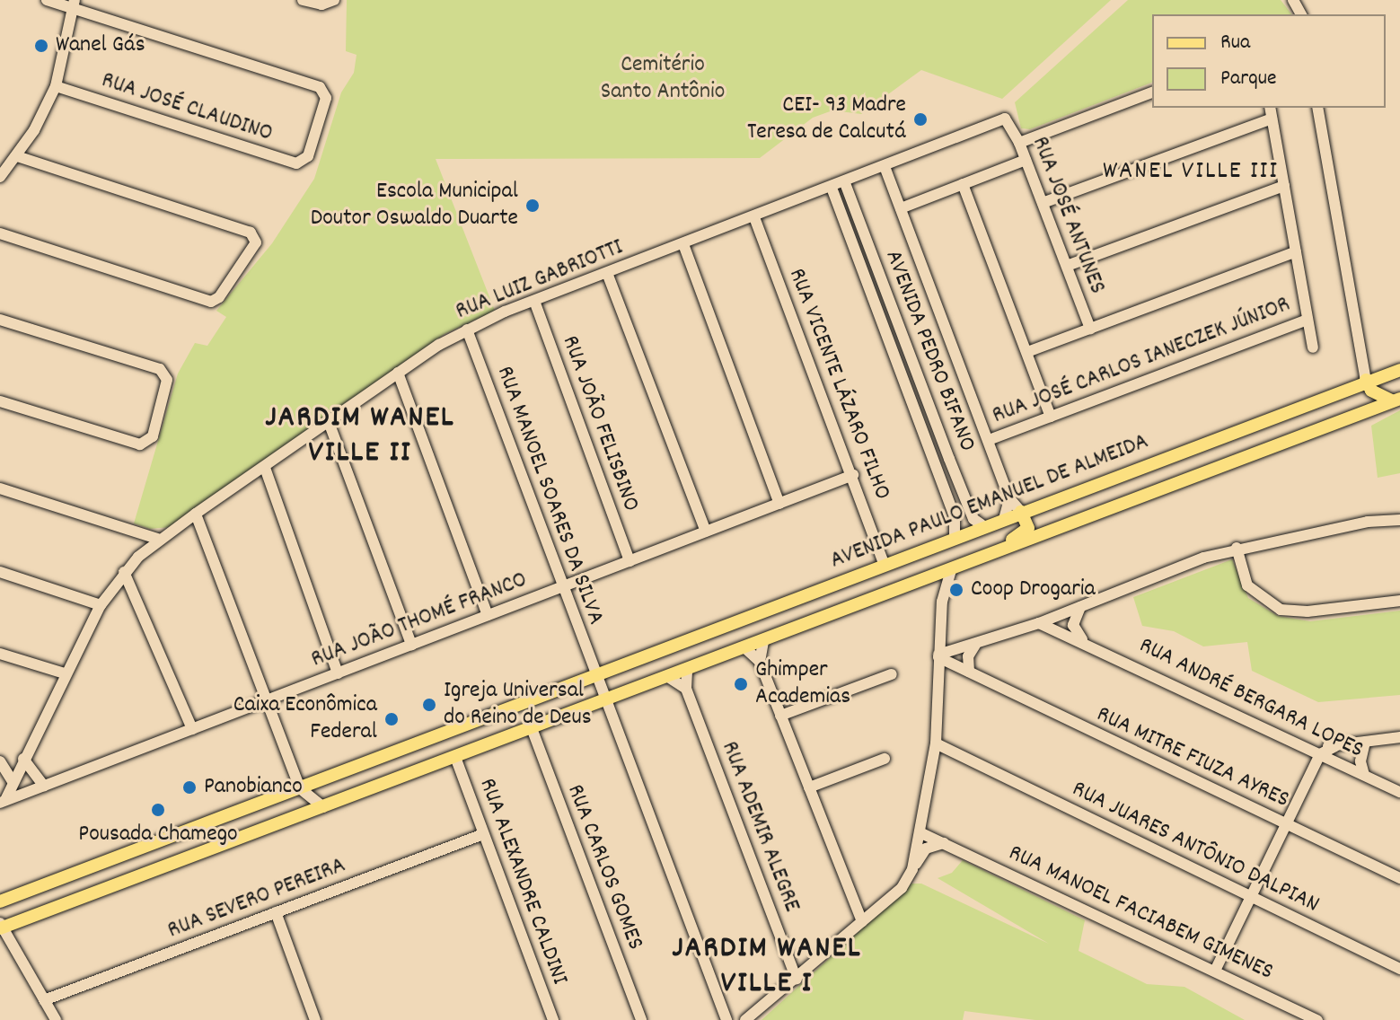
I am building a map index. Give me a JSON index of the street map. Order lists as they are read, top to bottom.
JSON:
{
  "streets": {
    "main road": ["AVENIDA PAULO EMANUEL DE ALMEIDA"],
    "street": [
      "RUA JOSÉ CLAUDINO",
      "RUA JOSÉ ANTUNES",
      "RUA LUIZ GABRIOTTI",
      "AVENIDA PEDRO BIFANO",
      "RUA JOSÉ CARLOS IANECZEK JÚNIOR",
      "RUA VICENTE LÁZARO FILHO",
      "RUA JOÃO FELISBINO",
      "RUA MANOEL SOARES DA SILVA",
      "RUA JOÃO THOMÉ FRANCO",
      "RUA ANDRÉ BERGARA LOPES",
      "RUA MITRE FIUZA AYRES",
      "RUA ADEMIR ALEGRE",
      "RUA JUARES ANTÔNIO DALPIAN",
      "RUA CARLOS GOMES",
      "RUA ALEXANDRE CALDINI",
      "RUA SEVERO PEREIRA",
      "RUA MANOEL FACIABEM GIMENES"
    ]
  },
  "crossings": [
    ["RUA JOSÉ ANTUNES", "RUA LUIZ GABRIOTTI"],
    ["RUA LUIZ GABRIOTTI", "AVENIDA PEDRO BIFANO"],
    ["RUA LUIZ GABRIOTTI", "RUA VICENTE LÁZARO FILHO"],
    ["RUA LUIZ GABRIOTTI", "RUA JOÃO FELISBINO"],
    ["RUA LUIZ GABRIOTTI", "RUA MANOEL SOARES DA SILVA"],
    ["RUA LUIZ GABRIOTTI", "RUA JOÃO THOMÉ FRANCO"],
    ["AVENIDA PEDRO BIFANO", "AVENIDA PAULO EMANUEL DE ALMEIDA"],
    ["RUA VICENTE LÁZARO FILHO", "AVENIDA PAULO EMANUEL DE ALMEIDA"],
    ["RUA VICENTE LÁZARO FILHO", "RUA JOÃO THOMÉ FRANCO"],
    ["RUA JOÃO FELISBINO", "RUA JOÃO THOMÉ FRANCO"],
    ["RUA MANOEL SOARES DA SILVA", "AVENIDA PAULO EMANUEL DE ALMEIDA"],
    ["RUA MANOEL SOARES DA SILVA", "RUA JOÃO THOMÉ FRANCO"],
    ["AVENIDA PAULO EMANUEL DE ALMEIDA", "RUA ADEMIR ALEGRE"],
    ["AVENIDA PAULO EMANUEL DE ALMEIDA", "RUA CARLOS GOMES"],
    ["AVENIDA PAULO EMANUEL DE ALMEIDA", "RUA ALEXANDRE CALDINI"],
    ["RUA ALEXANDRE CALDINI", "RUA SEVERO PEREIRA"]
  ],
  "districts": ["WANEL VILLE III", "JARDIM WANEL VILLE II", "JARDIM WANEL VILLE I"],
  "parks": ["Cemitério Santo Antônio"],
  "places": [
    "Wanel Gás",
    "CEI- 93 Madre Teresa de Calcutá",
    "Escola Municipal Doutor Oswaldo Duarte",
    "Coop Drogaria",
    "Ghimper Academias",
    "Igreja Universal do Reino de Deus",
    "Caixa Econômica Federal",
    "Panobianco",
    "Pousada Chamego"
  ],
  "legend": ["Rua", "Parque"]
}
